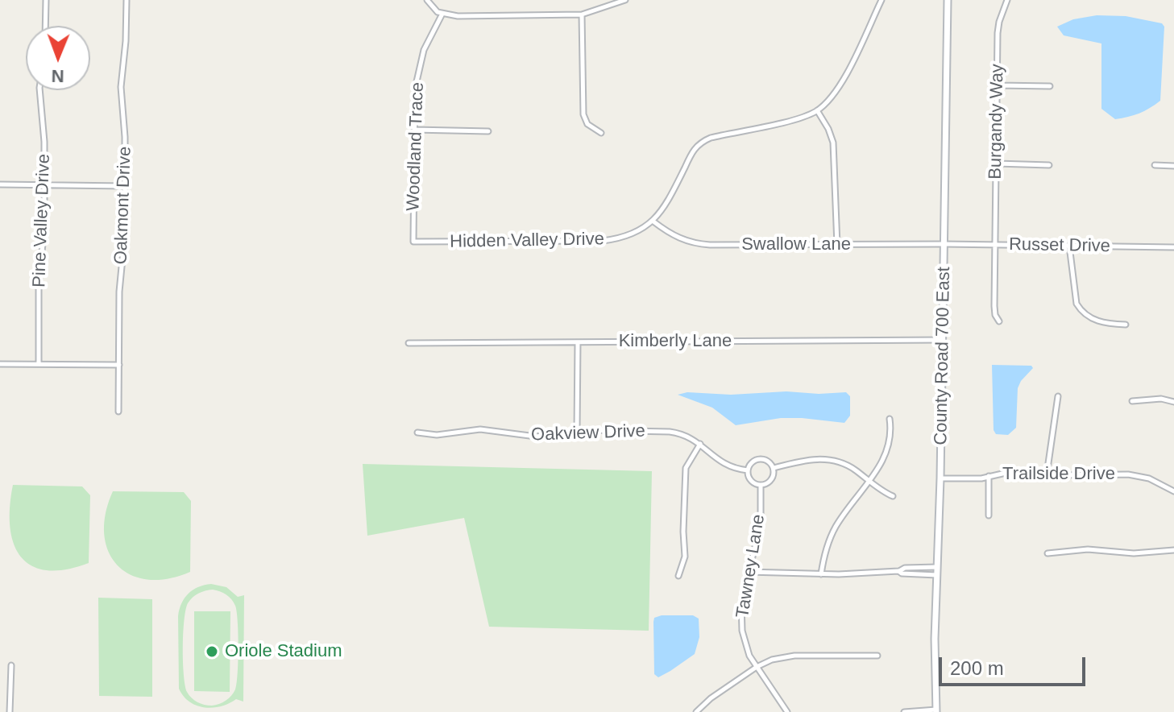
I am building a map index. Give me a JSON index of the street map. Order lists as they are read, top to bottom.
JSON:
{
  "streets": {
    "main road": ["County Road 700 East"],
    "street": [
      "Burgandy Way",
      "Woodland Trace",
      "Oakmont Drive",
      "Pine Valley Drive",
      "Hidden Valley Drive",
      "Swallow Lane",
      "Russet Drive",
      "Kimberly Lane",
      "Oakview Drive",
      "Trailside Drive",
      "Tawney Lane"
    ]
  },
  "crossings": [
    ["Burgandy Way", "Russet Drive"],
    ["Woodland Trace", "Hidden Valley Drive"],
    ["Hidden Valley Drive", "Swallow Lane"],
    ["Swallow Lane", "Russet Drive"],
    ["Swallow Lane", "County Road 700 East"],
    ["Russet Drive", "County Road 700 East"],
    ["Kimberly Lane", "County Road 700 East"],
    ["County Road 700 East", "Trailside Drive"],
    ["Oakview Drive", "Tawney Lane"]
  ],
  "places": ["Oriole Stadium"],
  "scale_bar": "200 m",
  "north": "bottom"
}
